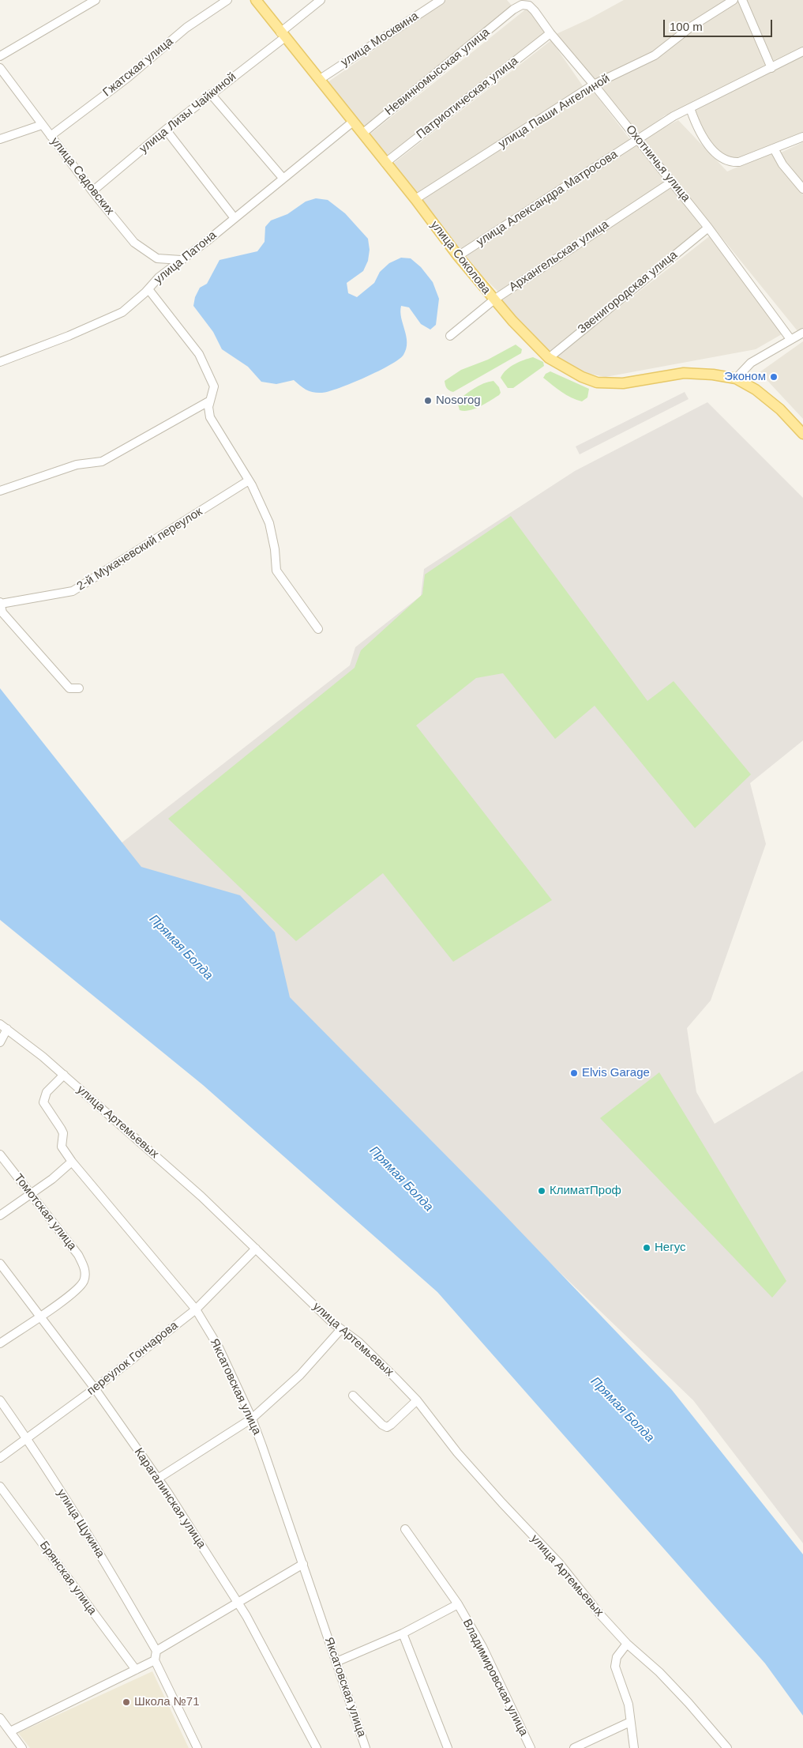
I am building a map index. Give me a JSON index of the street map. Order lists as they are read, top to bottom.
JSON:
{
  "streets": {
    "main road": ["улица Соколова"],
    "street": [
      "улица Москвина",
      "Гжатская улица",
      "Невинномысская улица",
      "Патриотическая улица",
      "улица Паши Ангелиной",
      "улица Лизы Чайкиной",
      "Охотничья улица",
      "улица Садовских",
      "улица Александра Матросова",
      "Архангельская улица",
      "улица Патона",
      "Звенигородская улица",
      "2-й Мукачевский переулок",
      "улица Артемьевых",
      "Томотская улица",
      "переулок Гончарова",
      "Яксатовская улица",
      "Карагалинская улица",
      "улица Щукина",
      "Брянская улица",
      "Владимировская улица"
    ]
  },
  "crossings": [
    ["улица Москвина", "улица Соколова"],
    ["Гжатская улица", "улица Садовских"],
    ["Невинномысская улица", "Охотничья улица"],
    ["Невинномысская улица", "улица Соколова"],
    ["Патриотическая улица", "Охотничья улица"],
    ["Патриотическая улица", "улица Соколова"],
    ["улица Паши Ангелиной", "Охотничья улица"],
    ["улица Паши Ангелиной", "улица Соколова"],
    ["улица Лизы Чайкиной", "улица Садовских"],
    ["улица Лизы Чайкиной", "улица Соколова"],
    ["Охотничья улица", "улица Александра Матросова"],
    ["Охотничья улица", "Архангельская улица"],
    ["Охотничья улица", "Звенигородская улица"],
    ["улица Садовских", "улица Патона"],
    ["улица Александра Матросова", "улица Соколова"],
    ["Архангельская улица", "улица Соколова"],
    ["улица Патона", "улица Соколова"],
    ["улица Соколова", "Звенигородская улица"],
    ["улица Артемьевых", "переулок Гончарова"],
    ["улица Артемьевых", "Яксатовская улица"],
    ["Томотская улица", "Карагалинская улица"],
    ["переулок Гончарова", "Яксатовская улица"],
    ["переулок Гончарова", "Карагалинская улица"],
    ["переулок Гончарова", "улица Щукина"]
  ],
  "water": ["Прямая Болда"],
  "places": [
    "Эконом",
    "Nosorog",
    "Elvis Garage",
    "КлиматПроф",
    "Негус",
    "Школа №71"
  ],
  "scale_bar": "100 m"
}
